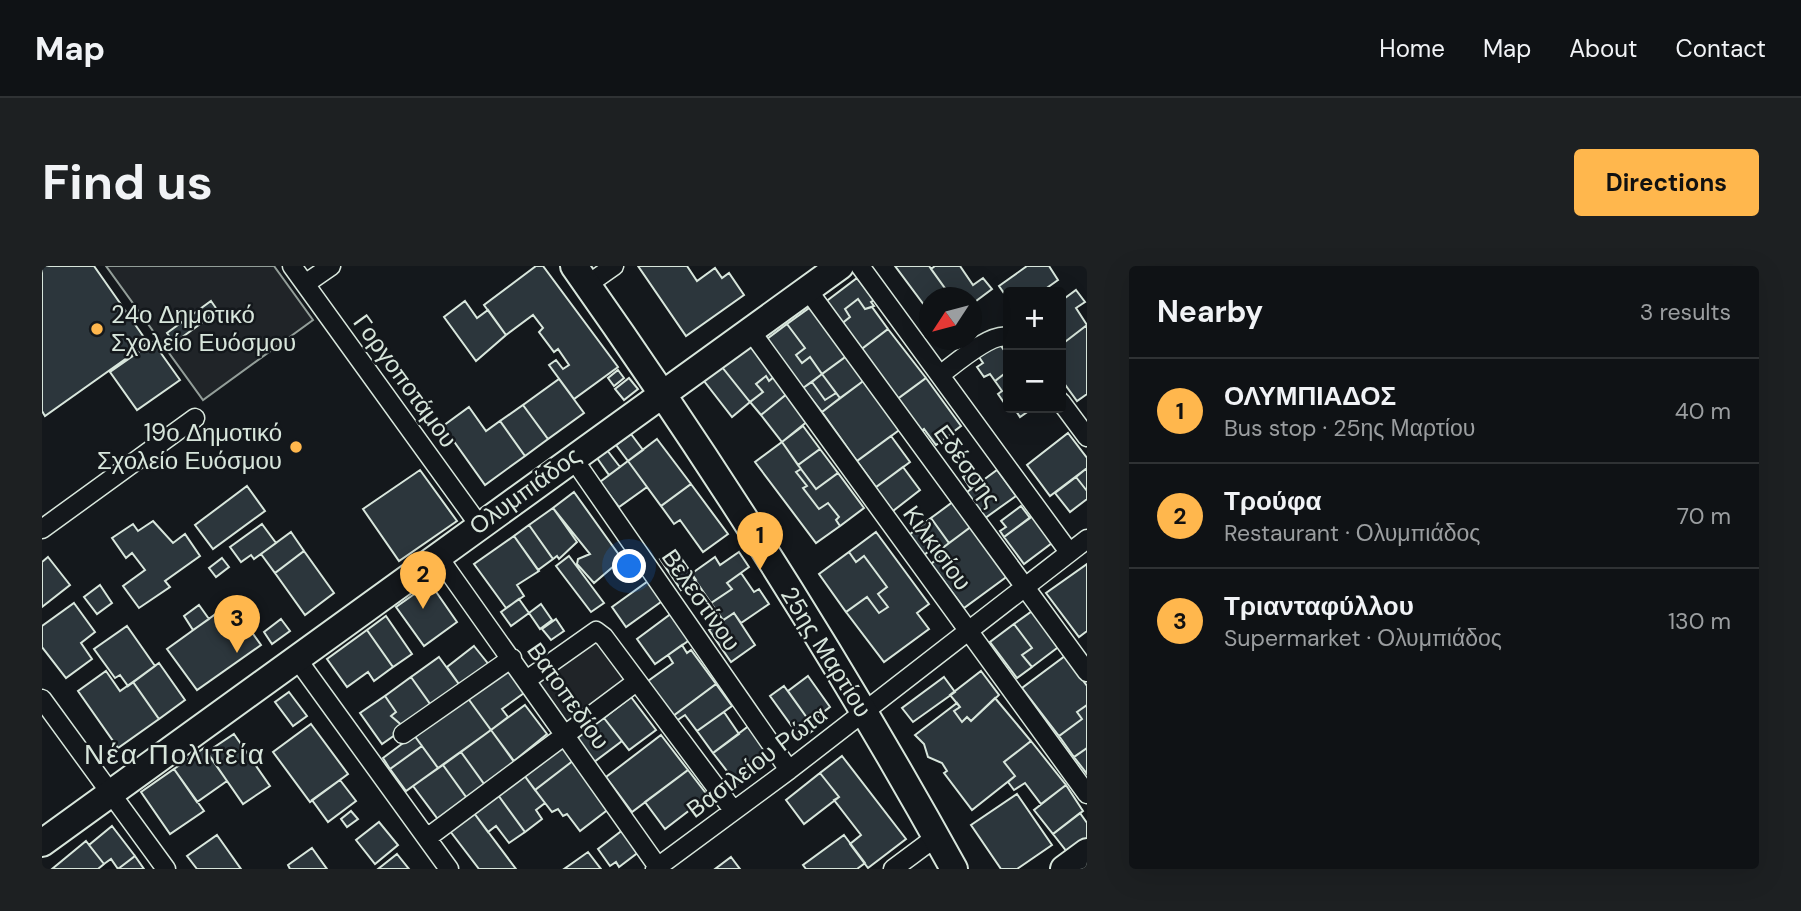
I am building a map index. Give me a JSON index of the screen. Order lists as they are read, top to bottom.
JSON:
{
  "streets": {
    "street": [
      "Γοργοποτάμου",
      "Εδέσσης",
      "Ολυμπιάδος",
      "Κιλκισίου",
      "Βελεστίνου",
      "25ης Μαρτίου",
      "Βατοπεδίου",
      "Βασιλείου Ρώτα"
    ]
  },
  "crossings": [
    ["Γοργοποτάμου", "Ολυμπιάδος"],
    ["Εδέσσης", "Ολυμπιάδος"],
    ["Εδέσσης", "Βασιλείου Ρώτα"],
    ["Ολυμπιάδος", "Κιλκισίου"],
    ["Ολυμπιάδος", "Βελεστίνου"],
    ["Ολυμπιάδος", "25ης Μαρτίου"],
    ["Ολυμπιάδος", "Βατοπεδίου"],
    ["Κιλκισίου", "Βασιλείου Ρώτα"],
    ["Βελεστίνου", "Βασιλείου Ρώτα"],
    ["25ης Μαρτίου", "Βασιλείου Ρώτα"],
    ["Βατοπεδίου", "Βασιλείου Ρώτα"]
  ],
  "districts": ["Νέα Πολιτεία"],
  "places": ["24ο Δημοτικό Σχολείο Ευόσμου", "19ο Δημοτικό Σχολείο Ευόσμου"],
  "north": "bottom left",
  "page": {
    "header": "Map",
    "nav": [
      "Home",
      "Map",
      "About",
      "Contact"
    ],
    "buttons": "Directions",
    "title": "Find us",
    "heading": ["Nearby", "3 results"],
    "map_buttons": ["+", "−"],
    "list": [
      {
        "mark": "1",
        "name": "ΟΛΥΜΠΙΑΔΟΣ",
        "note": "Bus stop · 25ης Μαρτίου",
        "value": "40 m"
      },
      {
        "mark": "2",
        "name": "Τρούφα",
        "note": "Restaurant · Ολυμπιάδος",
        "value": "70 m"
      },
      {
        "mark": "3",
        "name": "Τριανταφύλλου",
        "note": "Supermarket · Ολυμπιάδος",
        "value": "130 m"
      }
    ],
    "pins": ["1", "2", "3"]
  }
}
